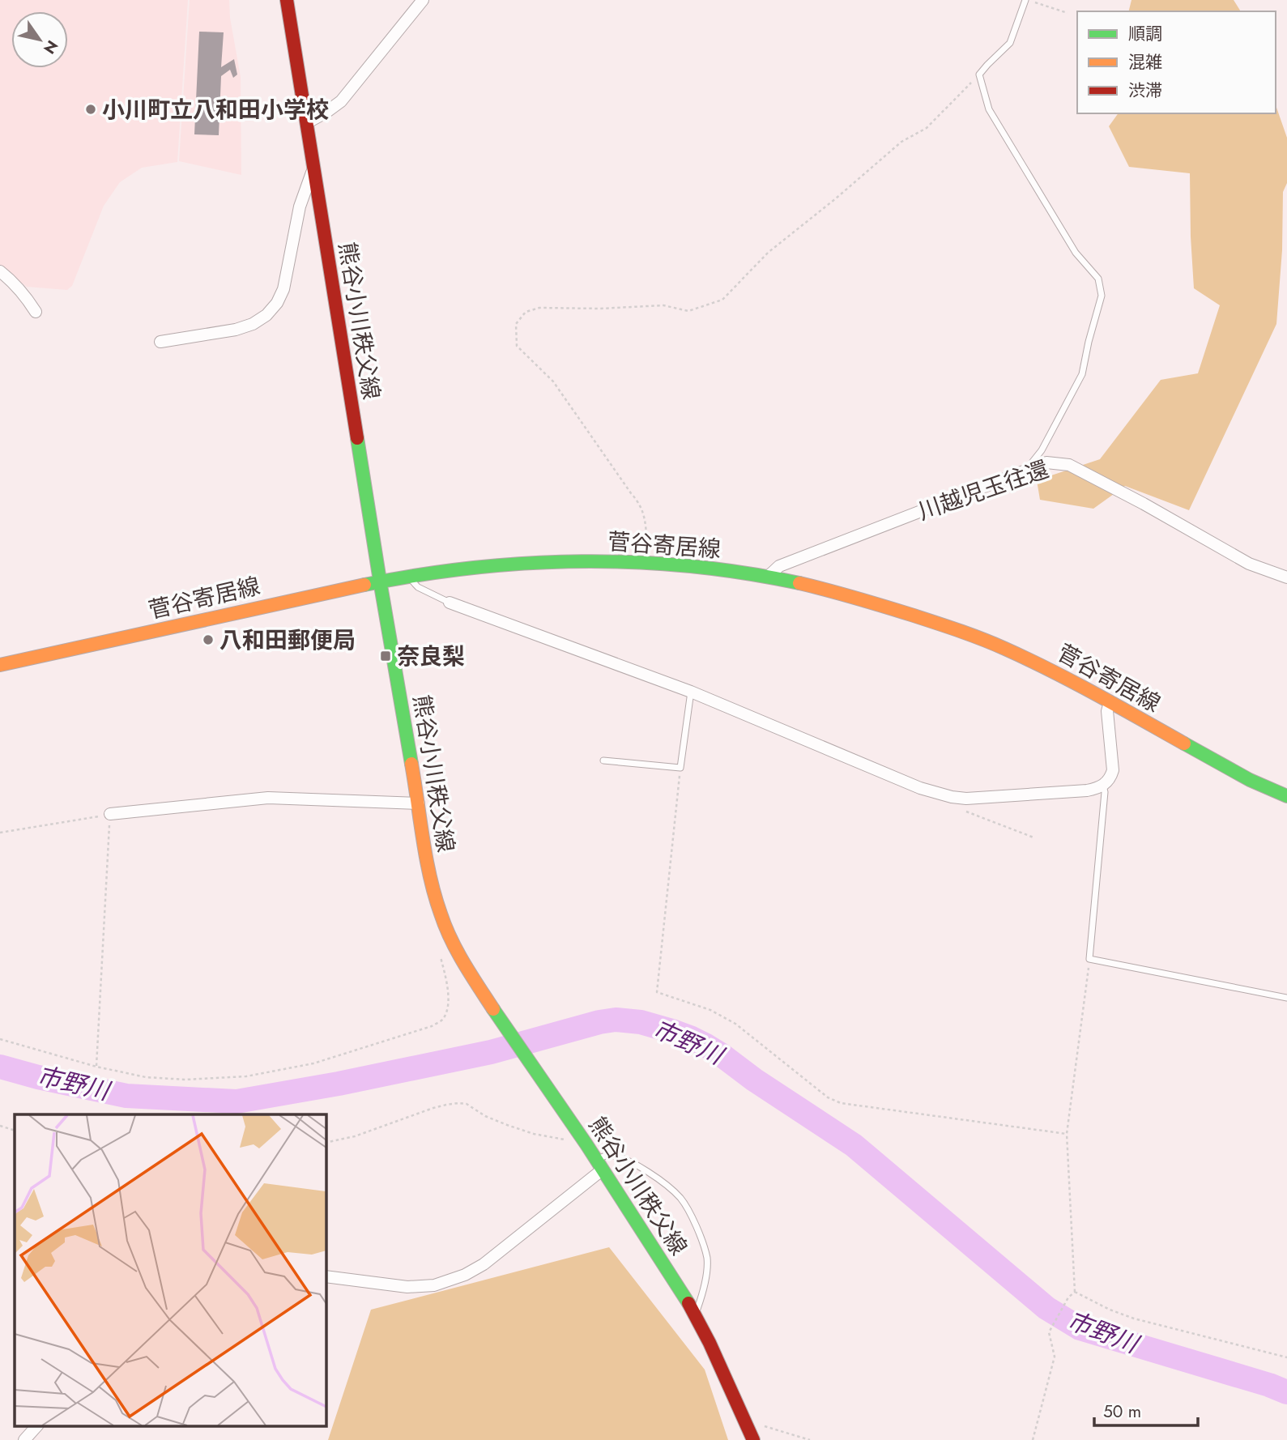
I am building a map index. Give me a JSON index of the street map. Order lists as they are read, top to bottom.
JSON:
{
  "streets": {
    "main road": ["熊谷小川秩父線", "菅谷寄居線"],
    "street": ["川越児玉往還"]
  },
  "crossings": [
    ["熊谷小川秩父線", "菅谷寄居線"],
    ["川越児玉往還", "菅谷寄居線"]
  ],
  "water": ["市野川"],
  "places": {
    "other": ["小川町立八和田小学校", "八和田郵便局"],
    "transit": ["奈良梨"]
  },
  "legend": ["順調", "混雑", "渋滞"],
  "scale_bar": "50 m",
  "north": "bottom right"
}
